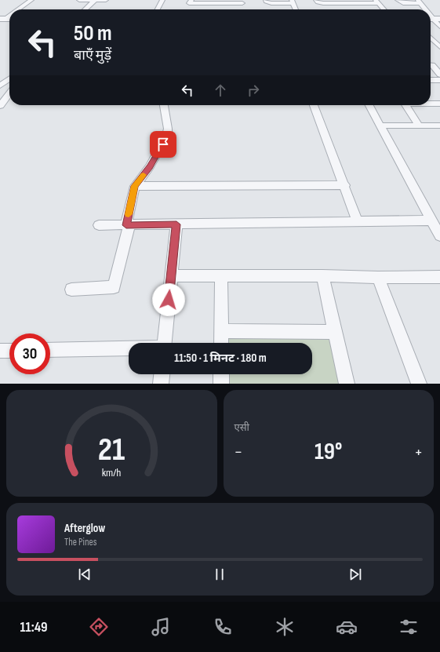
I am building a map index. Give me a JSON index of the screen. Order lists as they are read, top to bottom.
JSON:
{
  "page": {
    "turn": ["50 m", "बाएँ मुड़ें"],
    "limit": "30",
    "trip": "11:50 · 1 मिनट · 180 m",
    "tile": "एसी",
    "heat": ["−", "19°", "+"],
    "song": ["Afterglow", "The Pines"],
    "tabs": "11:49",
    "gauge": ["21", "km/h"]
  }
}
